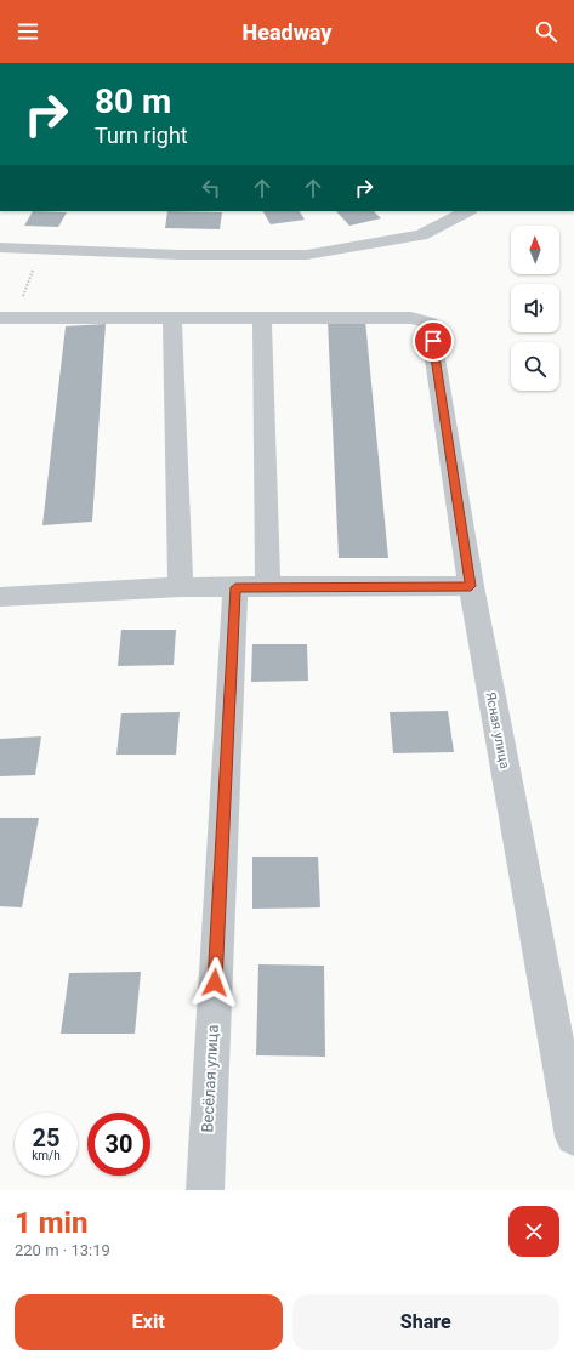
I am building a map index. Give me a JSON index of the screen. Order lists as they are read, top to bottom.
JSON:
{
  "streets": {
    "street": ["Ясная улица", "Весёлая улица"]
  },
  "north": "top",
  "page": {
    "header": "Headway",
    "turn": ["80 m", "Turn right"],
    "speed": "25 km/h",
    "limit": "30",
    "heading": ["1 min", "220 m · 13:19"],
    "buttons": ["Exit", "Share"]
  }
}
